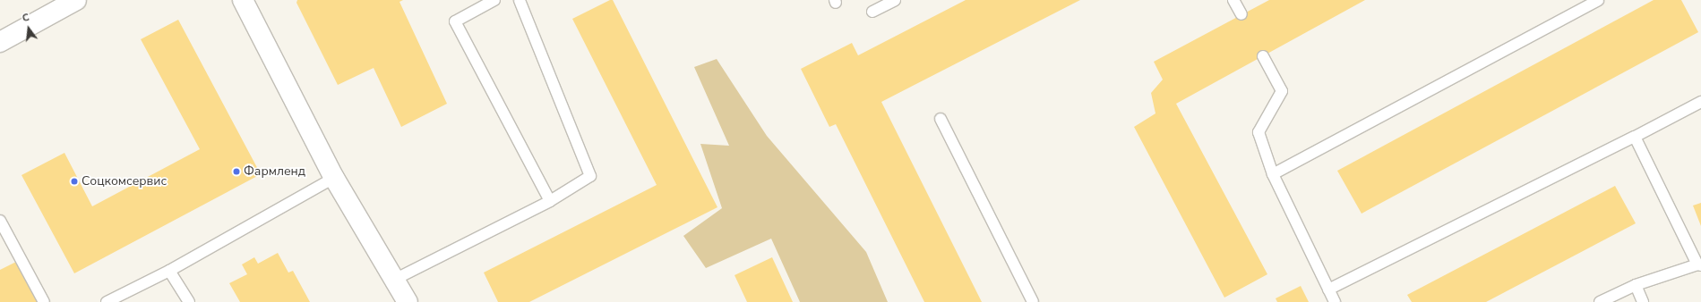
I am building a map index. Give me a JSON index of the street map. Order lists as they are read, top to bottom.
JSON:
{
  "places": ["Фармленд", "Соцкомсервис"],
  "north": "top"
}
